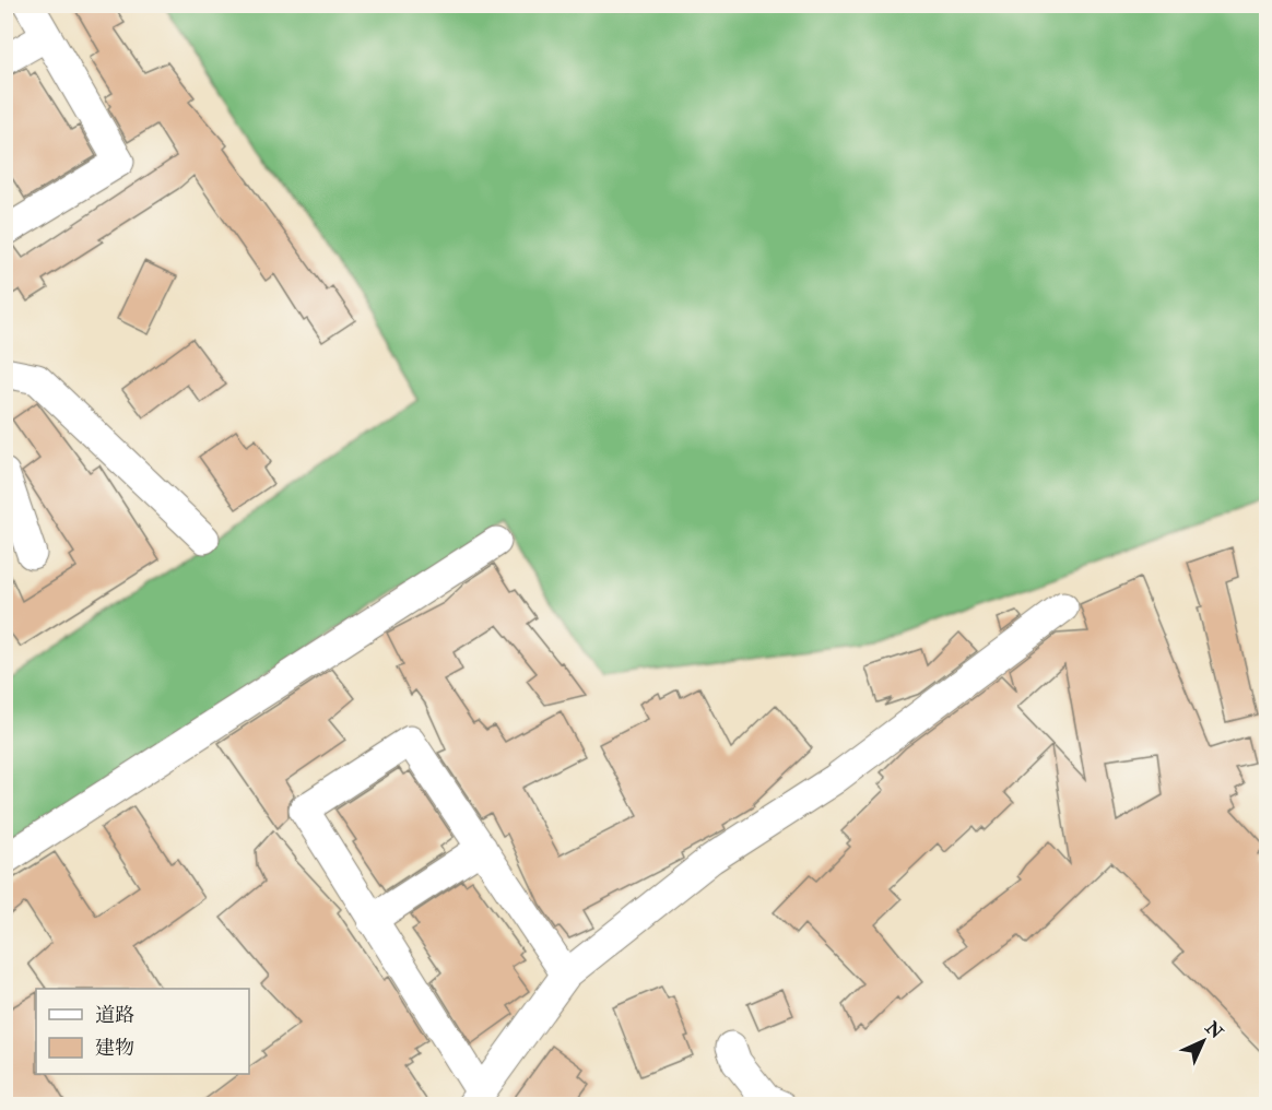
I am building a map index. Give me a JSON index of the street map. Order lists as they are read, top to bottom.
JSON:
{
  "legend": ["道路", "建物"],
  "north": "top right"
}
